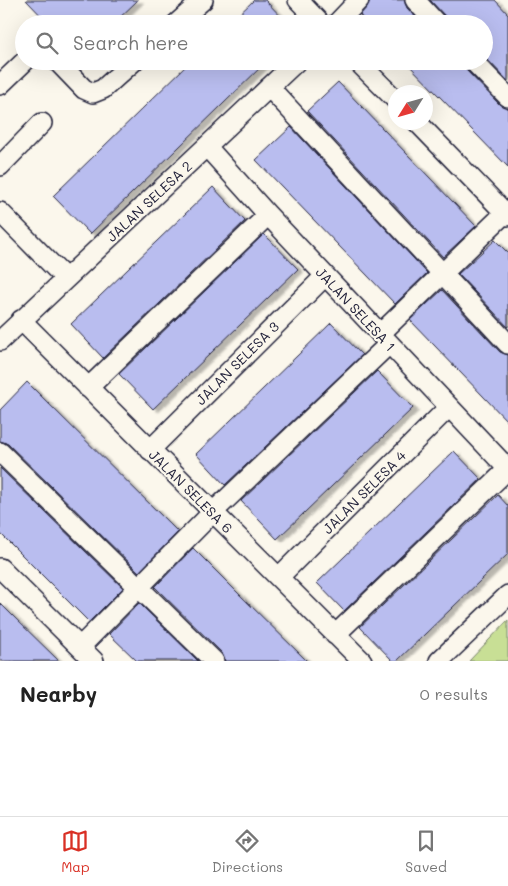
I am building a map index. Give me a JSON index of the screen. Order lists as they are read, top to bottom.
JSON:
{
  "streets": {
    "street": [
      "JALAN SELESA 2",
      "JALAN SELESA 1",
      "JALAN SELESA 3",
      "JALAN SELESA 6",
      "JALAN SELESA 4"
    ]
  },
  "crossings": [
    ["JALAN SELESA 2", "JALAN SELESA 1"],
    ["JALAN SELESA 2", "JALAN SELESA 6"],
    ["JALAN SELESA 1", "JALAN SELESA 3"],
    ["JALAN SELESA 1", "JALAN SELESA 4"],
    ["JALAN SELESA 3", "JALAN SELESA 6"],
    ["JALAN SELESA 6", "JALAN SELESA 4"]
  ],
  "north": "bottom left",
  "page": {
    "search": "Search here",
    "heading": ["Nearby", "0 results"],
    "nav": ["Map", "Directions", "Saved"]
  }
}
